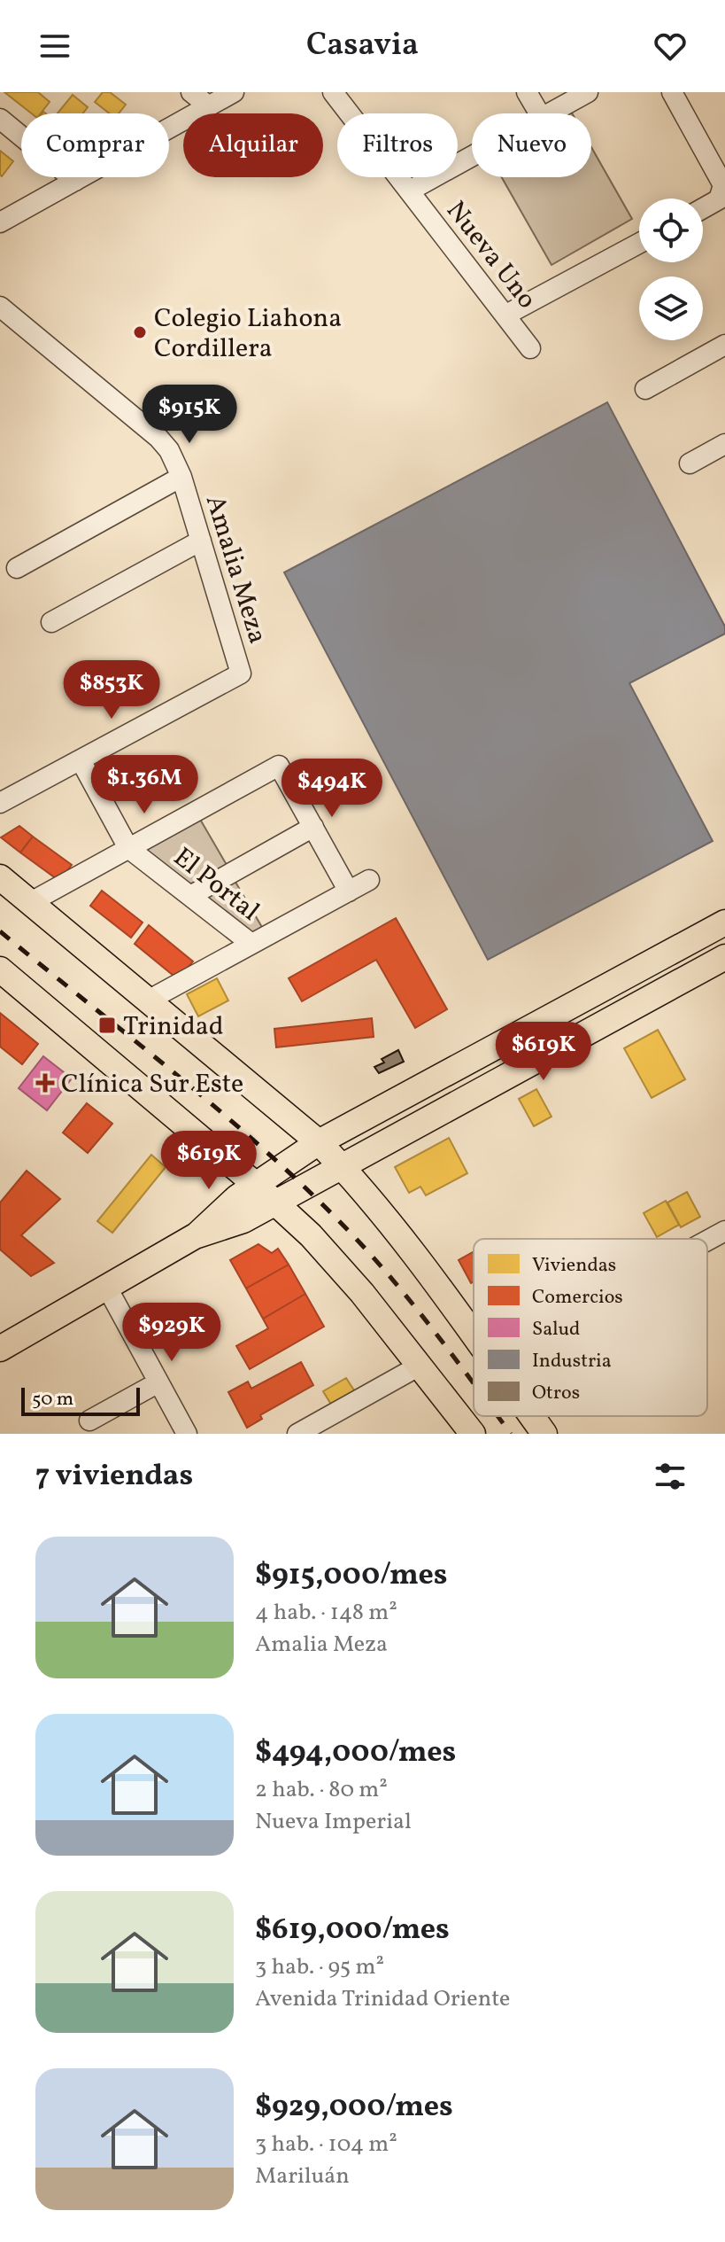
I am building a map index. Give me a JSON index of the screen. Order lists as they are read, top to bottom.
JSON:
{
  "streets": {
    "street": ["Nueva Uno", "Amalia Meza", "El Portal"]
  },
  "crossings": [
    ["Amalia Meza", "El Portal"]
  ],
  "places": {
    "other": ["Colegio Liahona Cordillera"],
    "transit": ["Trinidad"],
    "health": ["Clínica Sur Este"]
  },
  "legend": [
    "Viviendas",
    "Comercios",
    "Salud",
    "Industria",
    "Otros"
  ],
  "scale_bar": "50 m",
  "page": {
    "header": "Casavia",
    "chip": [
      "Comprar",
      "Alquilar",
      "Filtros",
      "Nuevo"
    ],
    "price": [
      "$915K",
      "$853K",
      "$1.36M",
      "$494K",
      "$619K",
      "$619K",
      "$929K"
    ],
    "scale": "50 m",
    "heading": "7 viviendas",
    "list": [
      {
        "name": "$915,000/mes",
        "note": "4 hab. · 148 m² · Amalia Meza"
      },
      {
        "name": "$494,000/mes",
        "note": "2 hab. · 80 m² · Nueva Imperial"
      },
      {
        "name": "$619,000/mes",
        "note": "3 hab. · 95 m² · Avenida Trinidad Oriente"
      },
      {
        "name": "$929,000/mes",
        "note": "3 hab. · 104 m² · Mariluán"
      }
    ]
  }
}
